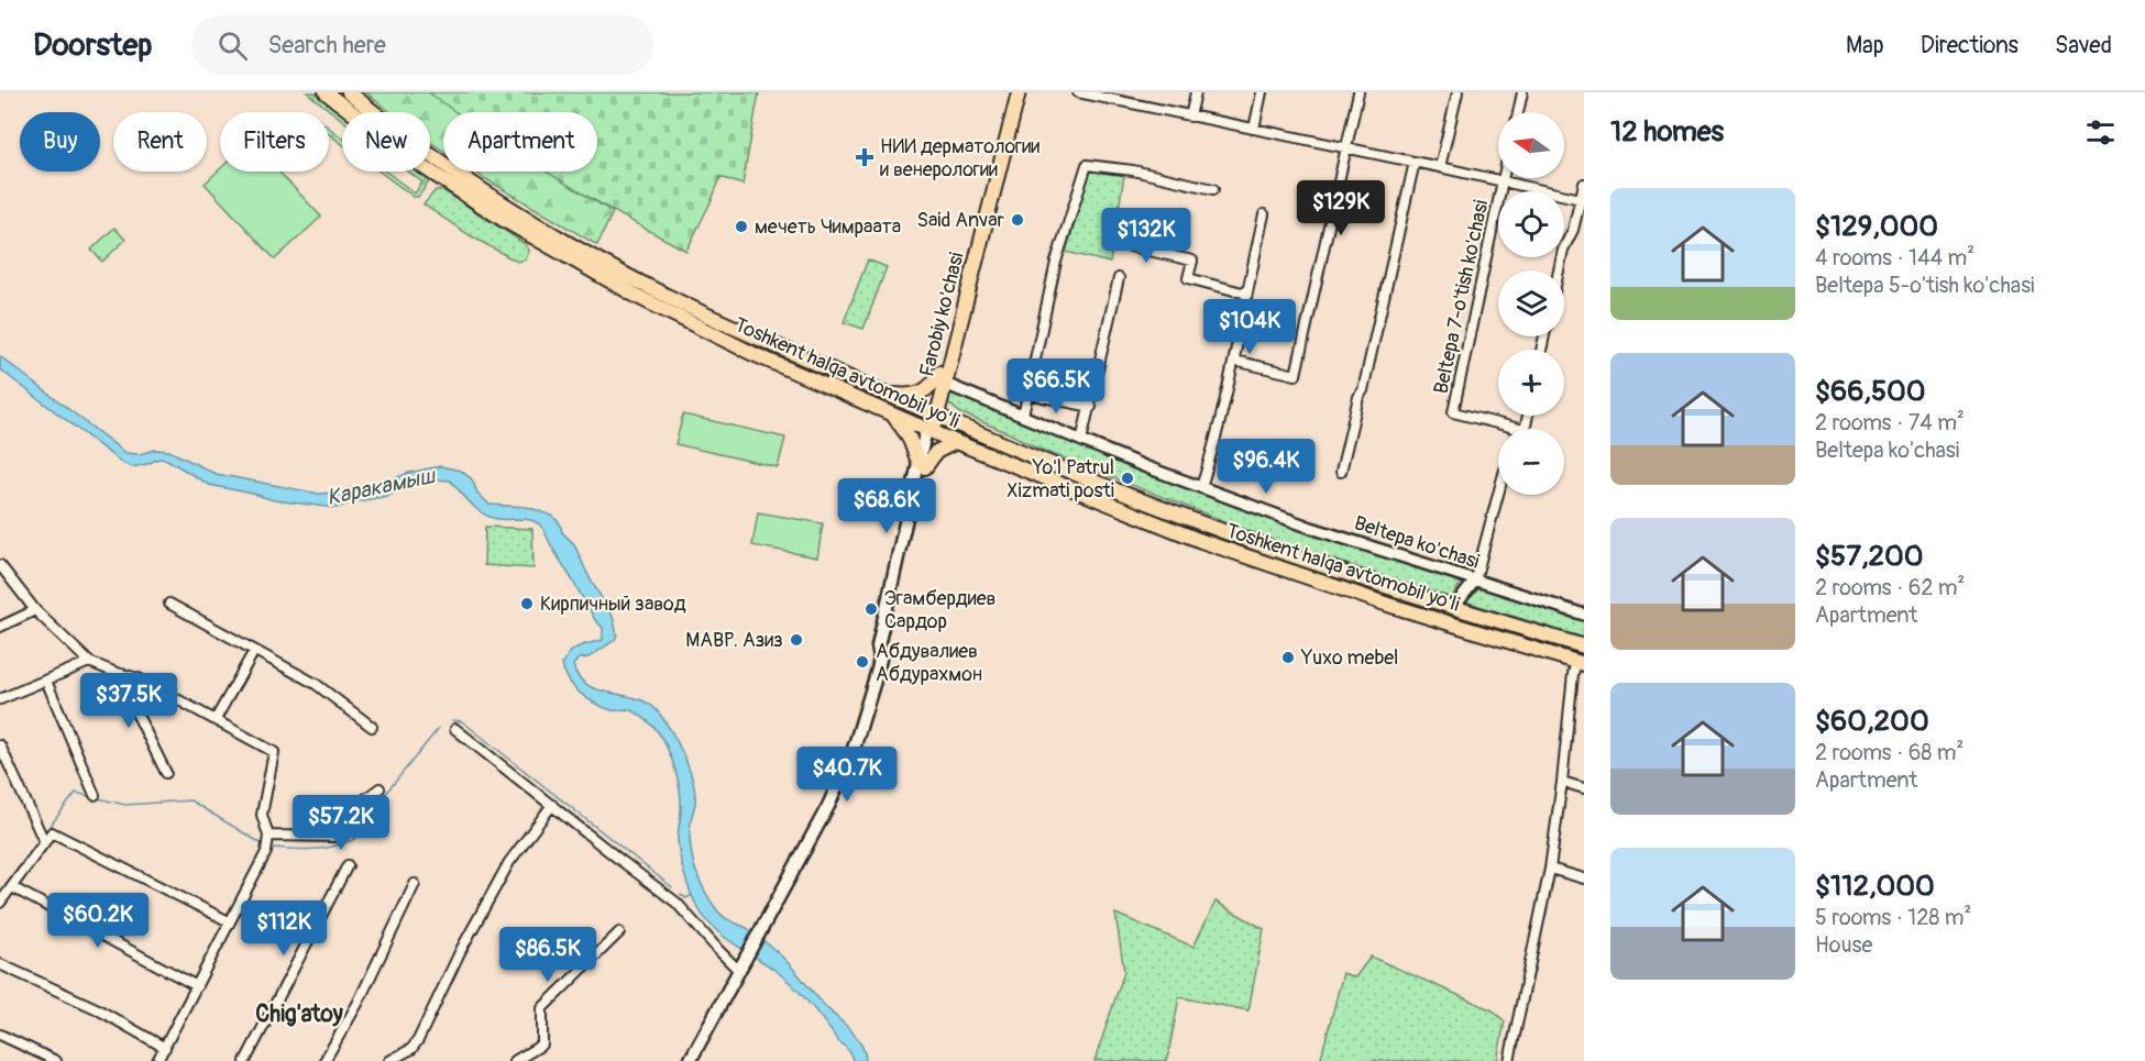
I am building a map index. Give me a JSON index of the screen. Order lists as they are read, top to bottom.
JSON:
{
  "streets": {
    "main road": ["Farobiy ko'chasi", "Toshkent halqa avtomobil yo'li"],
    "street": ["Beltepa 7-o'tish ko'chasi", "Beltepa ko'chasi"]
  },
  "crossings": [
    ["Farobiy ko'chasi", "Toshkent halqa avtomobil yo'li"],
    ["Farobiy ko'chasi", "Beltepa ko'chasi"]
  ],
  "districts": ["Chig'atoy"],
  "water": ["Каракамыш"],
  "places": {
    "health": ["НИИ дерматологии и венерологии"],
    "other": [
      "Said Anvar",
      "мечеть Чимраата",
      "Yo'l Patrul Xizmati posti",
      "Кирпичный завод",
      "Эгамбердиев Сардор",
      "МАВР. Азиз",
      "Yuxo mebel",
      "Абдувалиев Абдурахмон"
    ]
  },
  "north": "left",
  "page": {
    "header": "Doorstep",
    "search": "Search here",
    "nav": ["Map", "Directions", "Saved"],
    "heading": "12 homes",
    "map_buttons": ["+", "−"],
    "chip": [
      "Buy",
      "Rent",
      "Filters",
      "New",
      "Apartment"
    ],
    "list": [
      {
        "name": "$129,000",
        "note": "4 rooms · 144 m² · Beltepa 5-o'tish ko'chasi"
      },
      {
        "name": "$66,500",
        "note": "2 rooms · 74 m² · Beltepa ko'chasi"
      },
      {
        "name": "$57,200",
        "note": "2 rooms · 62 m² · Apartment"
      },
      {
        "name": "$60,200",
        "note": "2 rooms · 68 m² · Apartment"
      },
      {
        "name": "$112,000",
        "note": "5 rooms · 128 m² · House"
      }
    ],
    "price": [
      "$129K",
      "$132K",
      "$104K",
      "$66.5K",
      "$96.4K",
      "$68.6K",
      "$37.5K",
      "$40.7K",
      "$57.2K",
      "$60.2K",
      "$112K",
      "$86.5K"
    ]
  }
}
